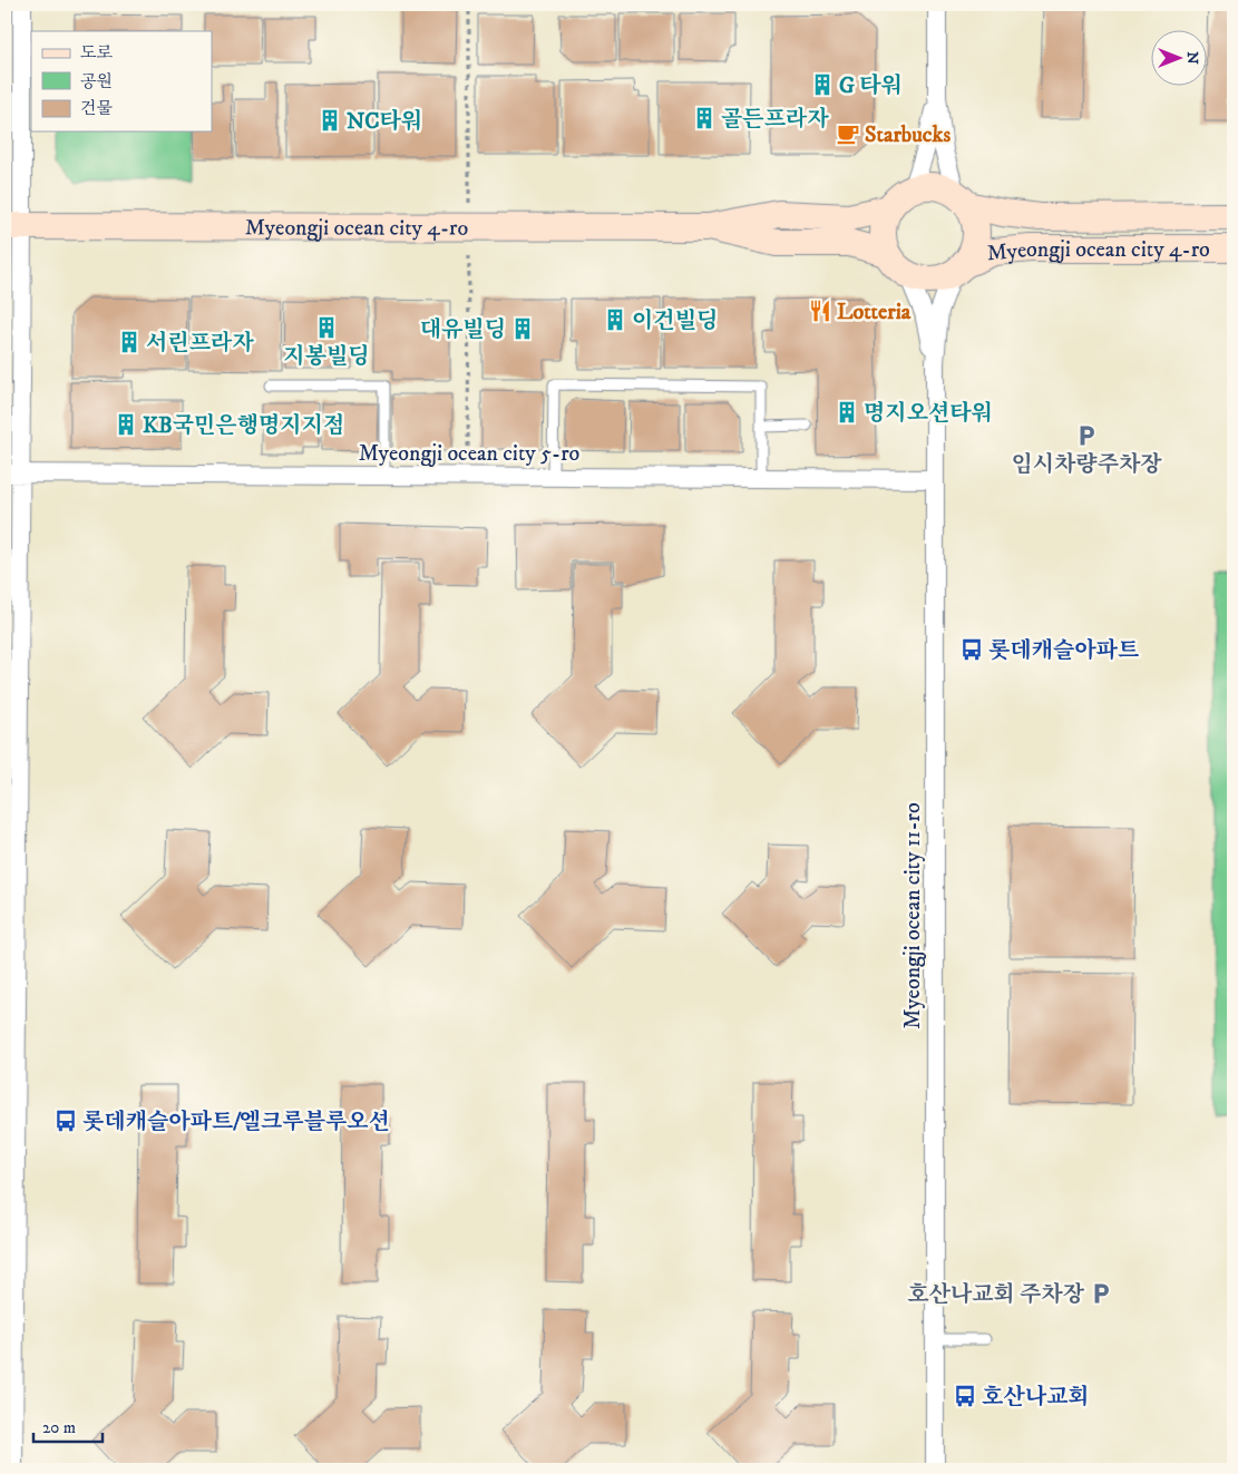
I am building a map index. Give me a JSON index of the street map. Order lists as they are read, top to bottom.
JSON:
{
  "streets": {
    "main road": ["Myeongji ocean city 4-ro"],
    "street": ["Myeongji ocean city 5-ro", "Myeongji ocean city 11-ro"]
  },
  "crossings": [
    ["Myeongji ocean city 5-ro", "Myeongji ocean city 11-ro"]
  ],
  "places": {
    "building": [
      "G 타워",
      "골든프라자",
      "NC타워",
      "이건빌딩",
      "지봉빌딩",
      "대유빌딩",
      "서린프라자",
      "명지오션타워",
      "KB국민은행명지지점"
    ],
    "cafe": ["Starbucks"],
    "restaurant": ["Lotteria"],
    "parking": ["임시차량주차장", "호산나교회 주차장"],
    "bus stop": ["롯데캐슬아파트", "롯데캐슬아파트/엘크루블루오션", "호산나교회"]
  },
  "legend": ["도로", "공원", "건물"],
  "scale_bar": "20 m",
  "north": "right"
}
